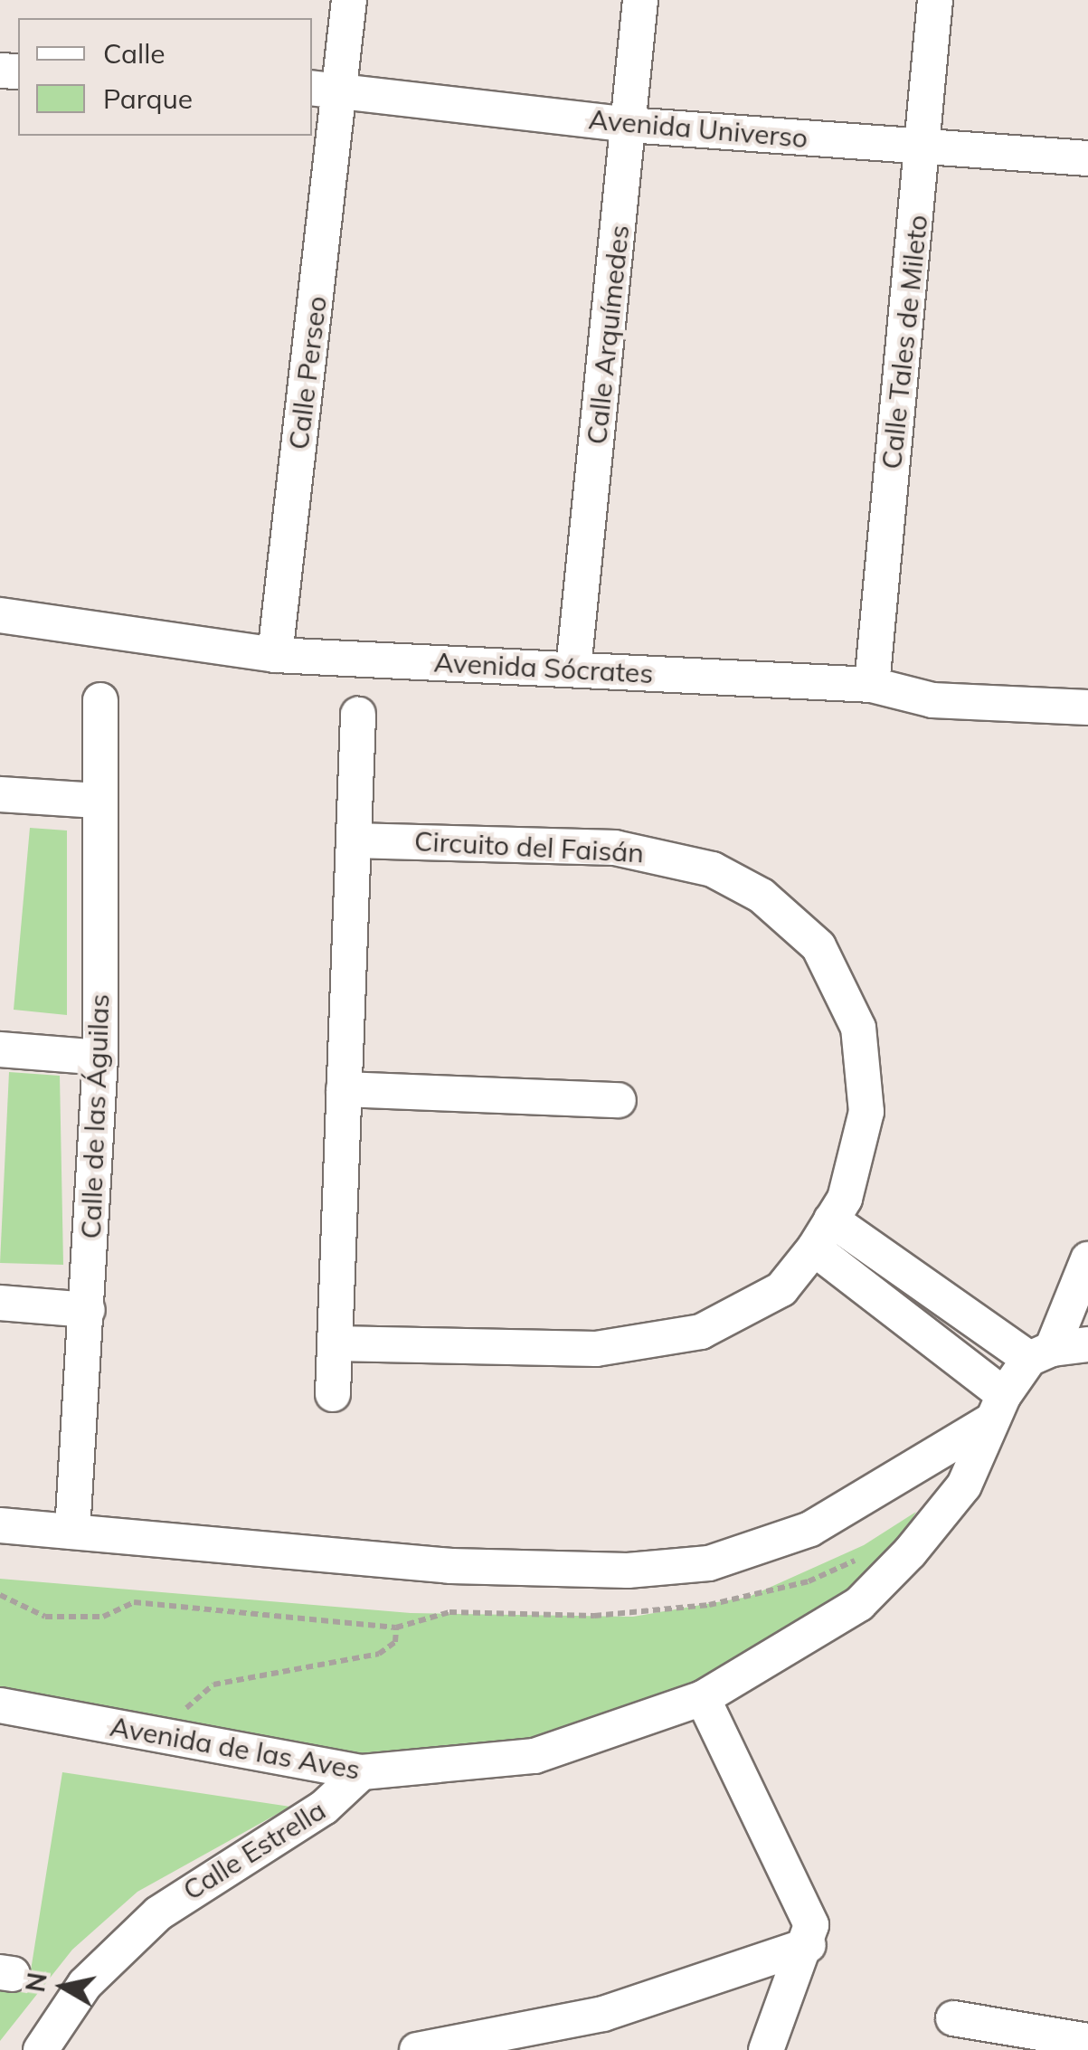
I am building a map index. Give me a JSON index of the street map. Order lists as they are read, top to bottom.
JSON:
{
  "streets": {
    "street": [
      "Avenida Universo",
      "Calle Arquímedes",
      "Calle Tales de Mileto",
      "Calle Perseo",
      "Avenida Sócrates",
      "Circuito del Faisán",
      "Calle de las Águilas",
      "Avenida de las Aves",
      "Calle Estrella"
    ]
  },
  "crossings": [
    ["Avenida Universo", "Calle Arquímedes"],
    ["Avenida Universo", "Calle Tales de Mileto"],
    ["Avenida Universo", "Calle Perseo"],
    ["Calle Arquímedes", "Avenida Sócrates"],
    ["Calle Tales de Mileto", "Avenida Sócrates"],
    ["Calle Perseo", "Avenida Sócrates"],
    ["Calle de las Águilas", "Avenida de las Aves"],
    ["Avenida de las Aves", "Calle Estrella"]
  ],
  "legend": ["Calle", "Parque"],
  "north": "left"
}
